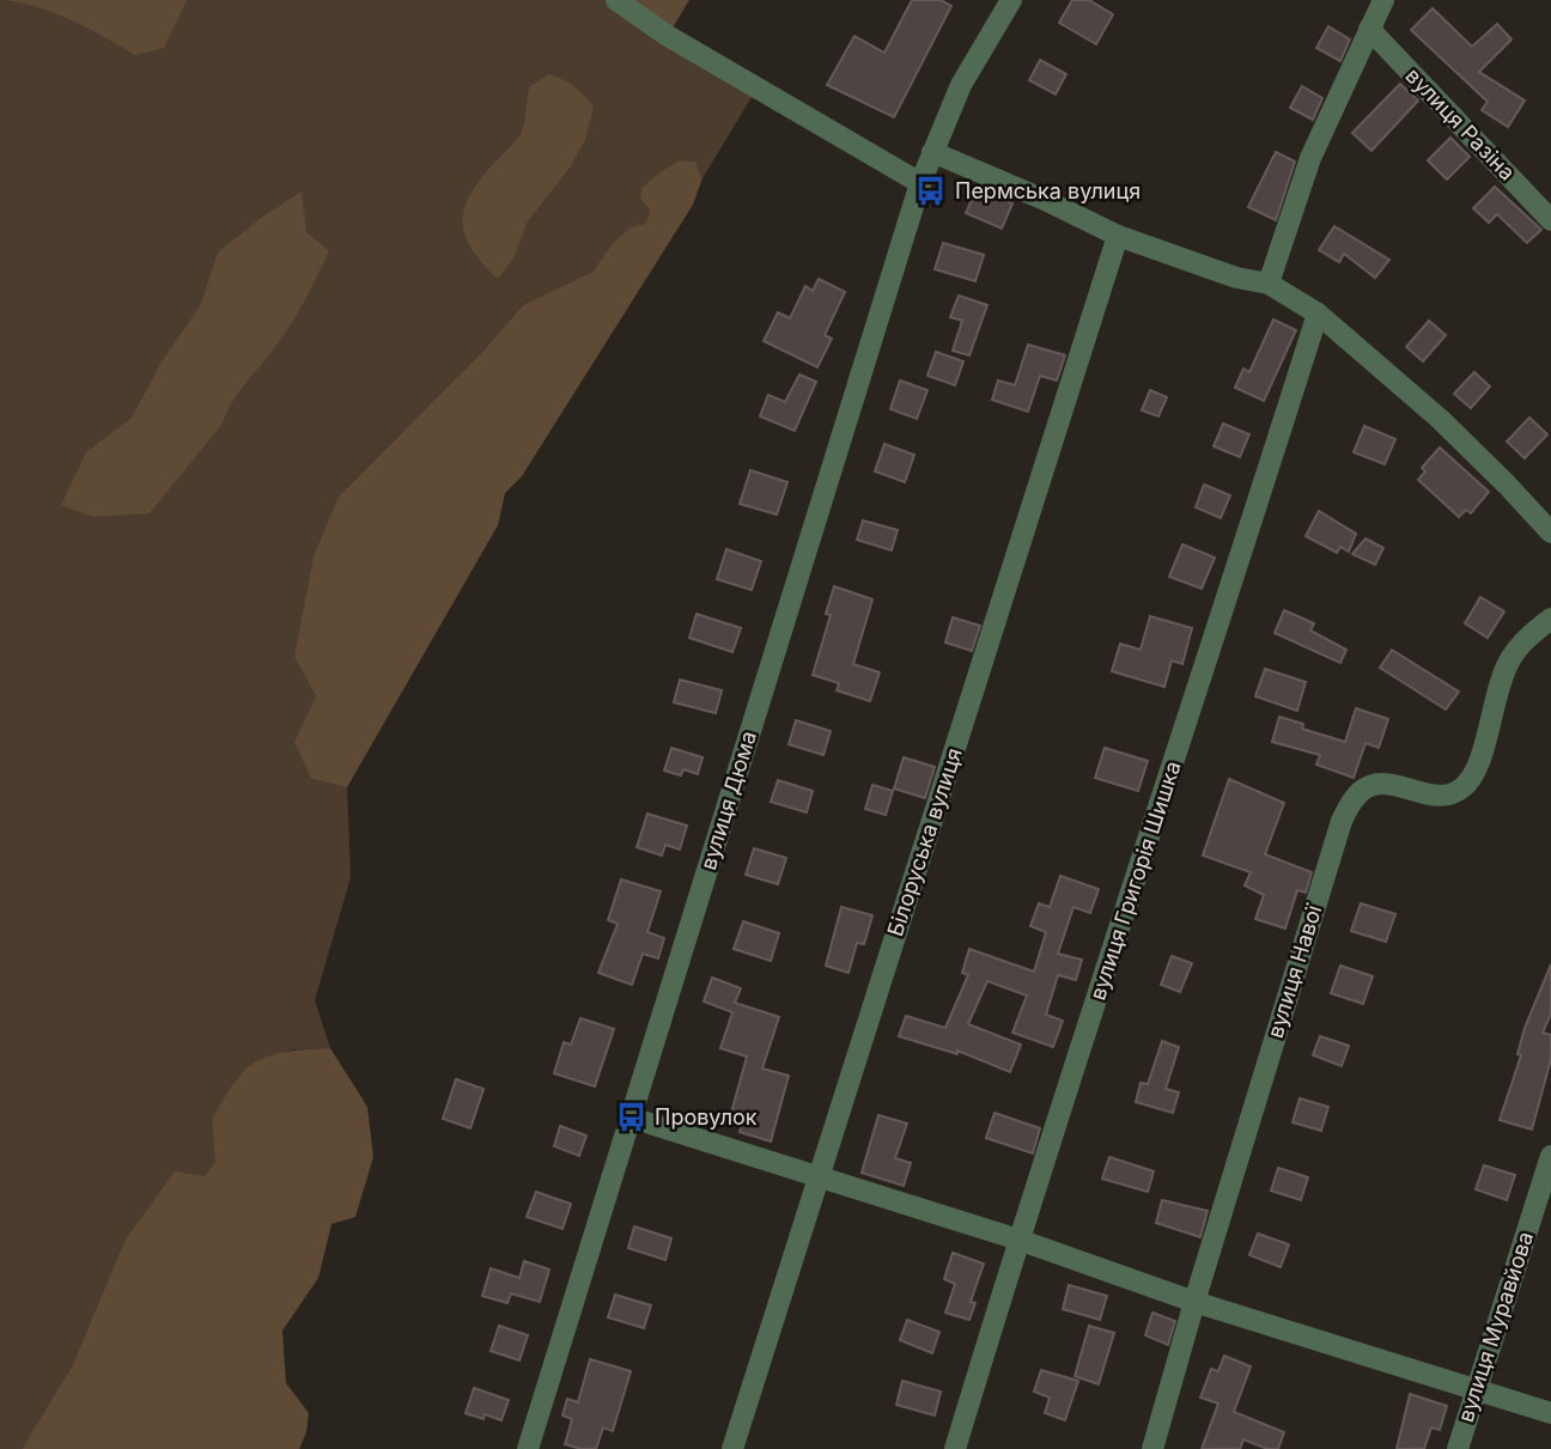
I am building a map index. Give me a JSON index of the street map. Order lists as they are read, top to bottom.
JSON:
{
  "streets": {
    "street": [
      "вулиця Разіна",
      "вулиця Дюма",
      "Білоруська вулиця",
      "вулиця Григорія Шишка",
      "вулиця Навої",
      "вулиця Муравйова"
    ]
  },
  "places": {
    "bus stop": ["Пермська вулиця", "Провулок"]
  }
}
